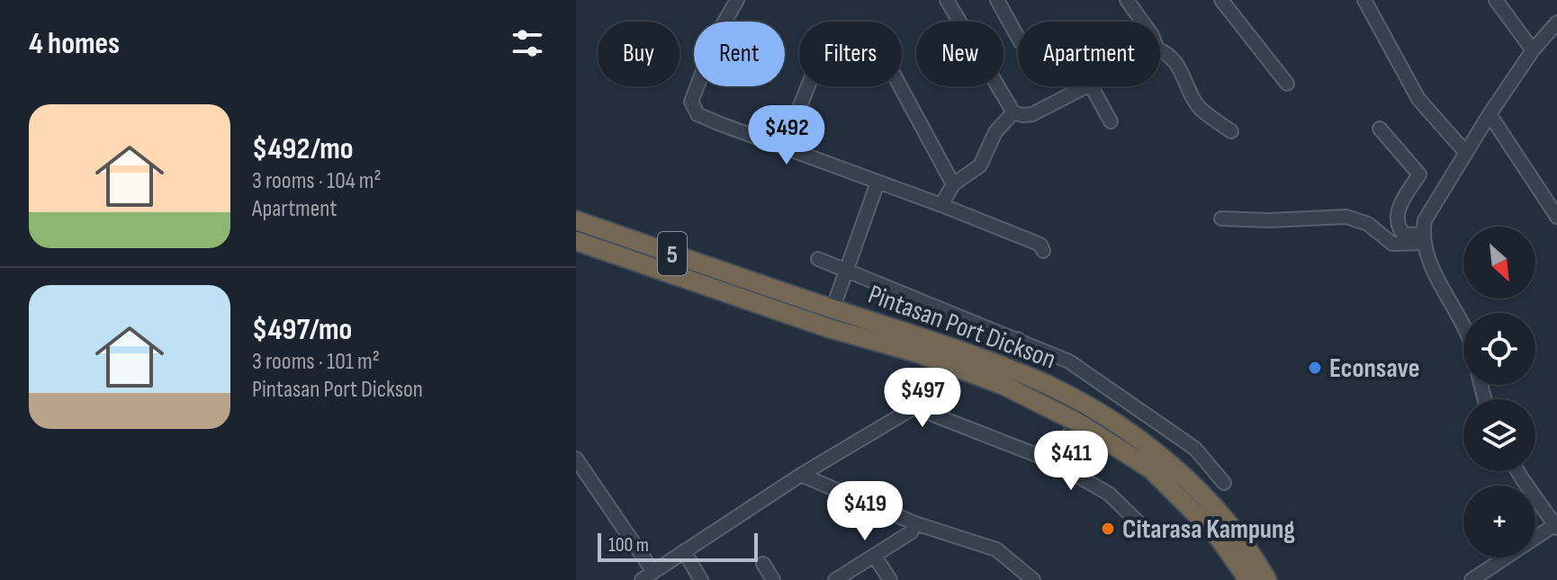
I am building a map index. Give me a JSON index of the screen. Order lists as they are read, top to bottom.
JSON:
{
  "streets": {
    "highway": ["5", "Pintasan Port Dickson"]
  },
  "places": ["Econsave", "Citarasa Kampung"],
  "scale_bar": "100 m",
  "north": "bottom right",
  "page": {
    "heading": "4 homes",
    "chip": [
      "Buy",
      "Rent",
      "Filters",
      "New",
      "Apartment"
    ],
    "list": [
      {
        "name": "$492/mo",
        "note": "3 rooms · 104 m² · Apartment"
      },
      {
        "name": "$497/mo",
        "note": "3 rooms · 101 m² · Pintasan Port Dickson"
      }
    ],
    "price": [
      "$492",
      "$497",
      "$411",
      "$419"
    ],
    "map_buttons": "+",
    "scale": "100 m"
  }
}
